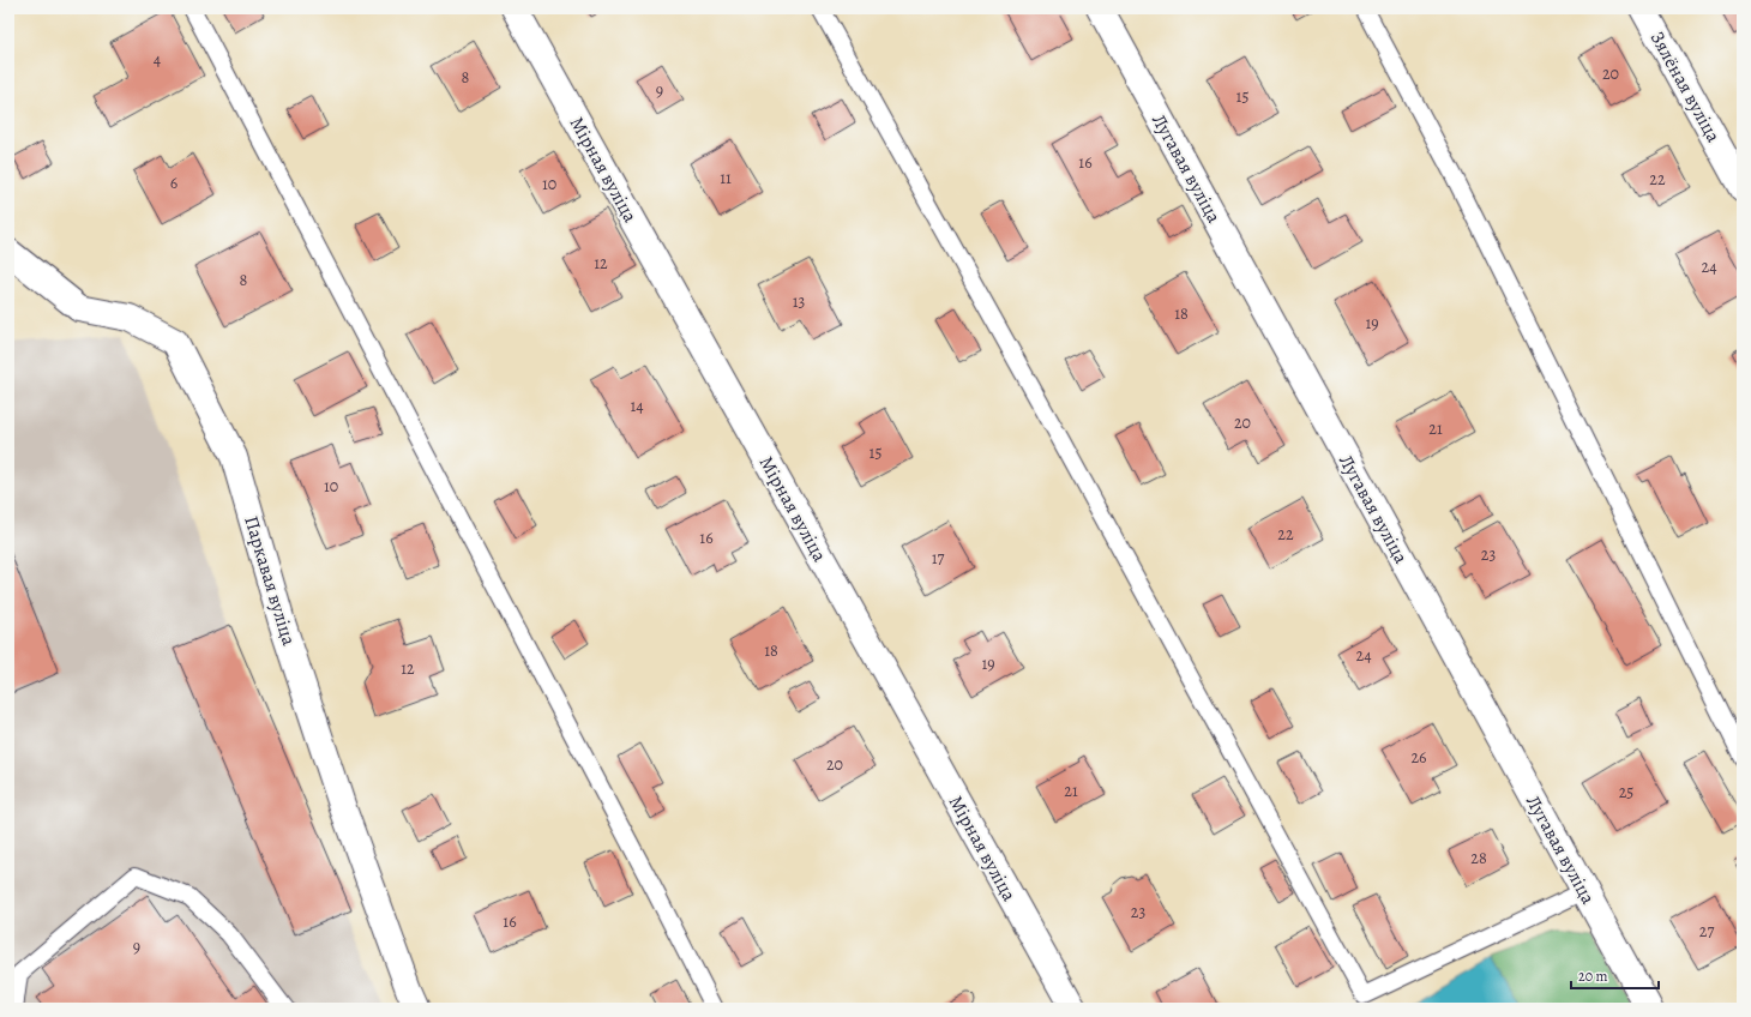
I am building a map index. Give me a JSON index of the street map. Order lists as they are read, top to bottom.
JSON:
{
  "streets": {
    "street": [
      "Зялёная вуліца",
      "Лугавая вуліца",
      "Мірная вуліца",
      "Паркавая вуліца"
    ]
  },
  "house_numbers": [
    "4",
    "20",
    "8",
    "9",
    "15",
    "16",
    "11",
    "22",
    "6",
    "10",
    "12",
    "24",
    "8",
    "13",
    "18",
    "19",
    "14",
    "20",
    "21",
    "15",
    "10",
    "22",
    "16",
    "23",
    "17",
    "18",
    "24",
    "19",
    "12",
    "26",
    "20",
    "21",
    "25",
    "28",
    "23",
    "16",
    "27",
    "9"
  ],
  "scale_bar": "20 m"
}
